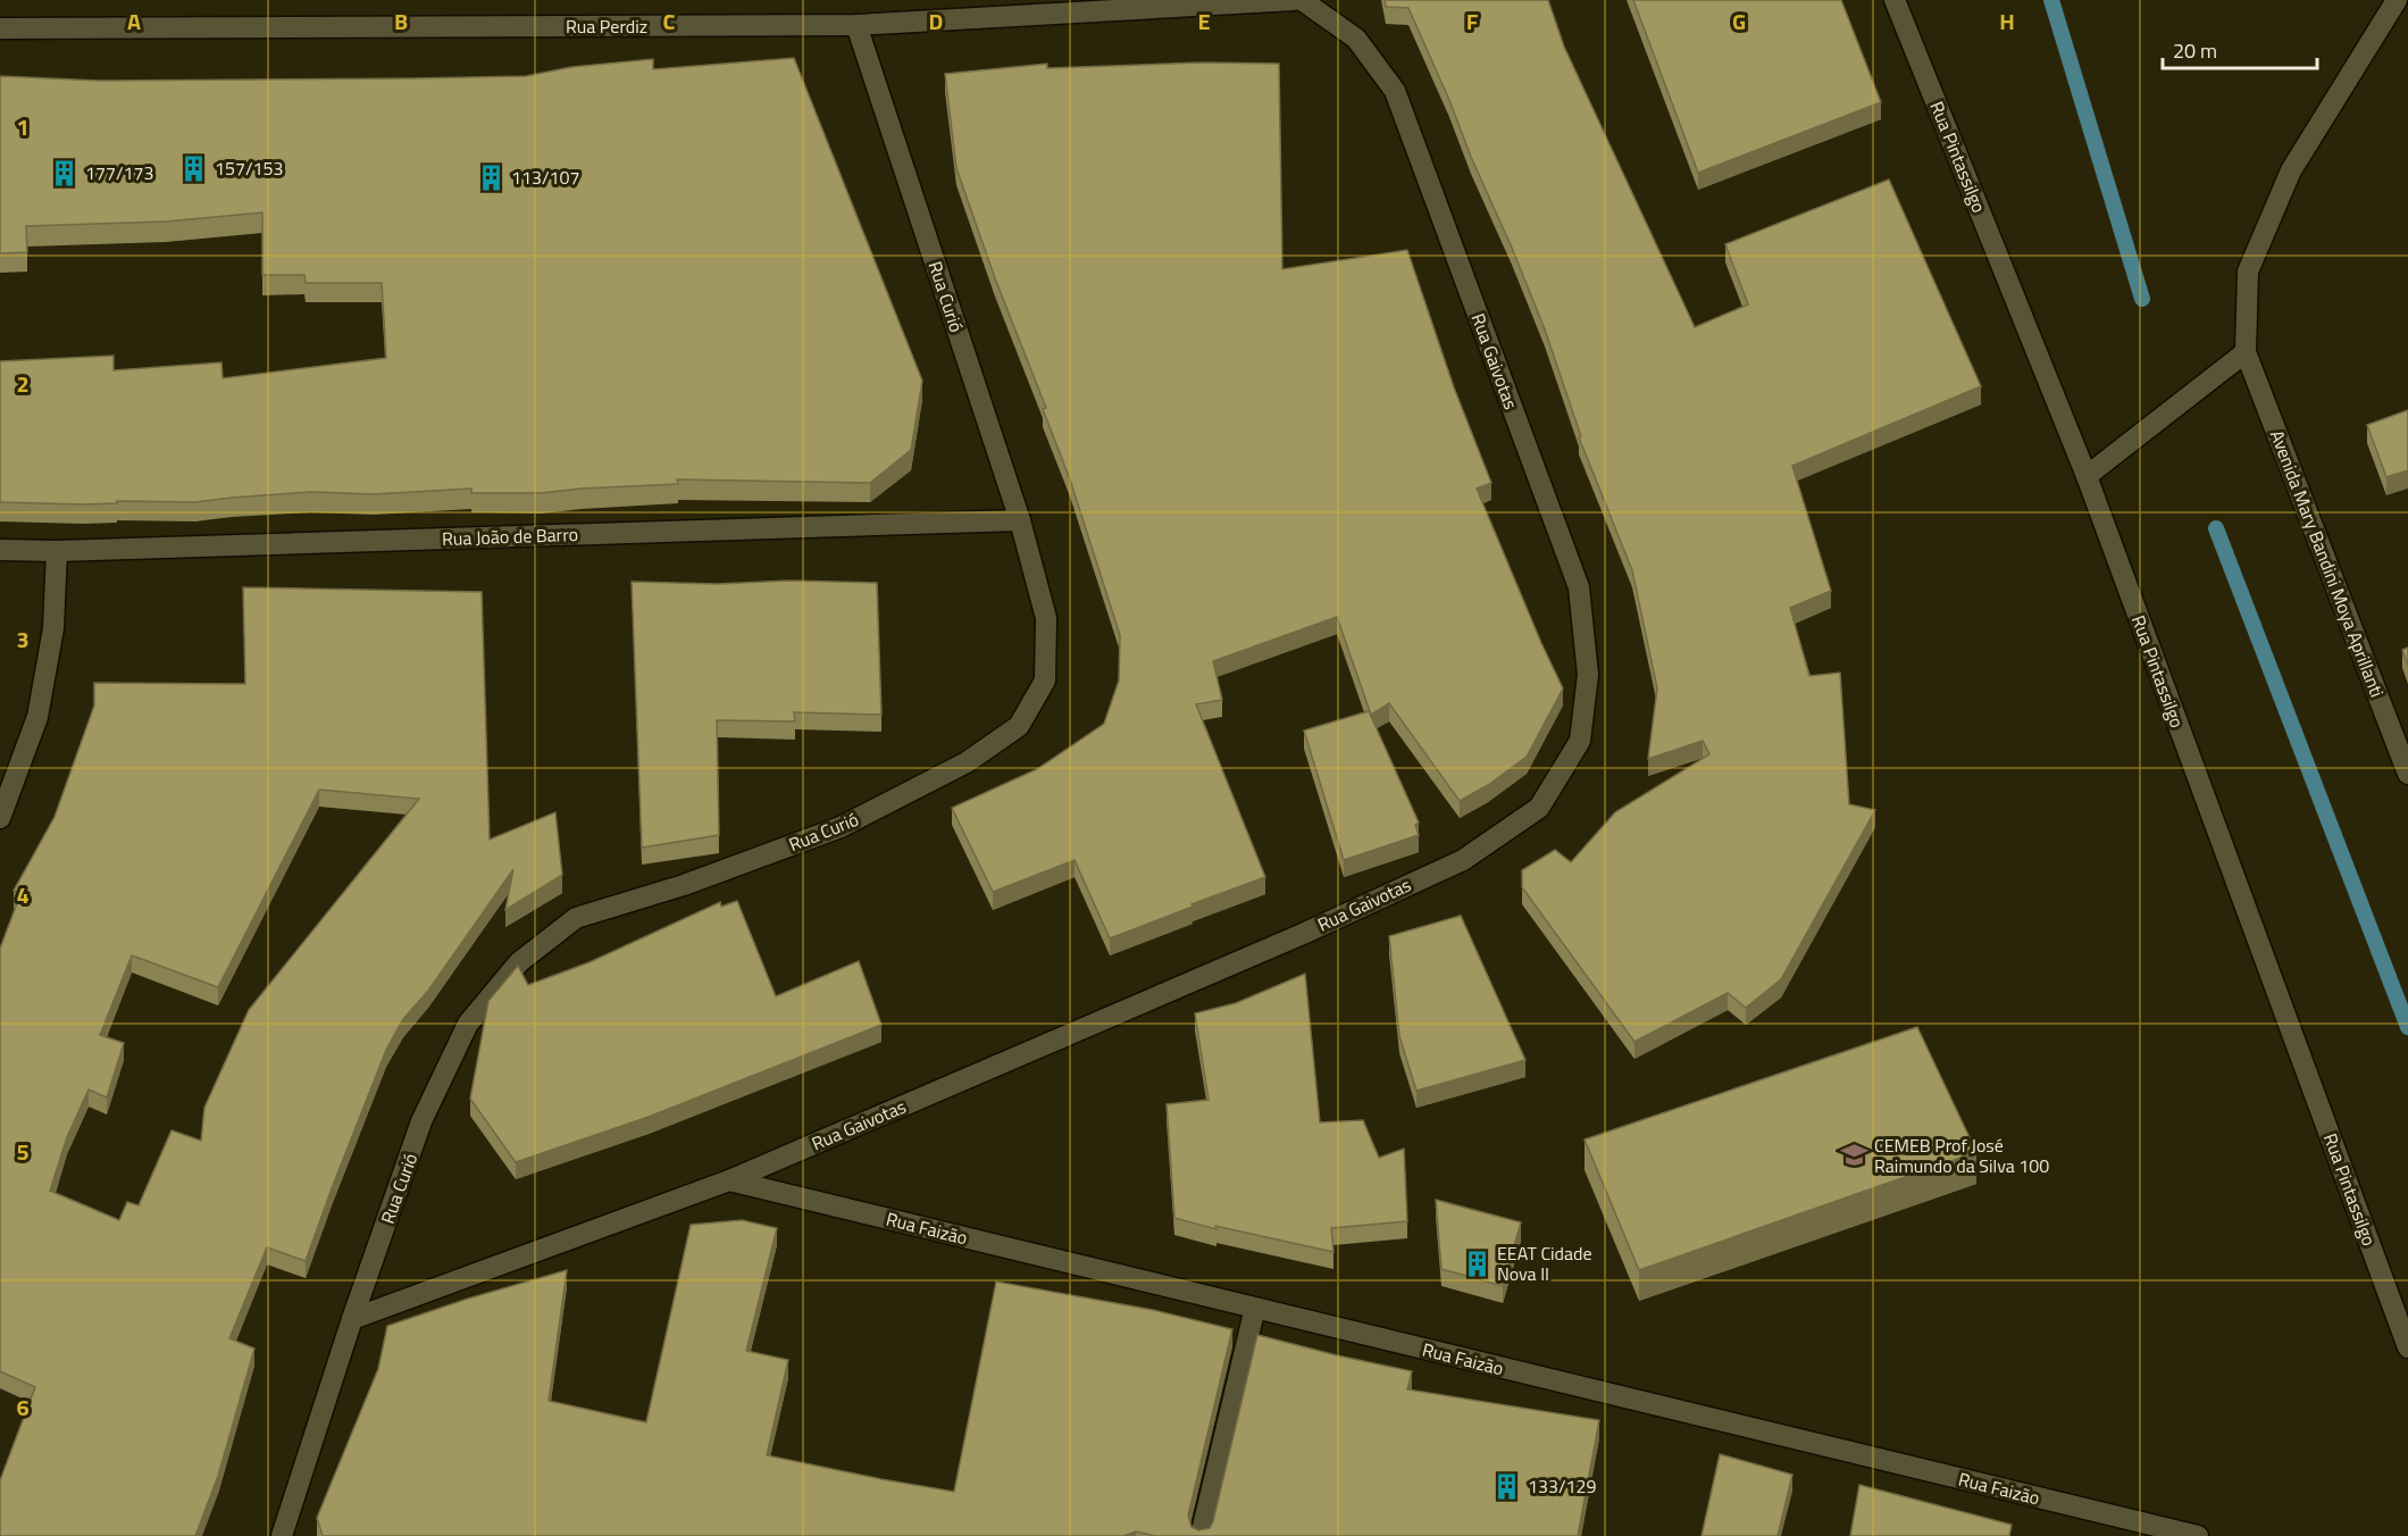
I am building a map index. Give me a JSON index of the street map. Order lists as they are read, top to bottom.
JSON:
{
  "streets": {
    "street": [
      "Rua Perdiz",
      "Rua Pintassilgo",
      "Rua Curió",
      "Rua Gaivotas",
      "Rua João de Barro",
      "Avenida Mary Bandini Moya Aprillanti",
      "Rua Faizão"
    ]
  },
  "crossings": [
    ["Rua Perdiz", "Rua Curió"],
    ["Rua Curió", "Rua Gaivotas"],
    ["Rua Curió", "Rua João de Barro"],
    ["Rua Gaivotas", "Rua Faizão"]
  ],
  "places": {
    "building": [
      "157/153",
      "177/173",
      "113/107",
      "EEAT Cidade Nova II",
      "133/129"
    ],
    "school or university": ["CEMEB Prof José Raimundo da Silva 100"]
  },
  "scale_bar": "20 m",
  "grid": {
    "columns": [
      "A",
      "B",
      "C",
      "D",
      "E",
      "F",
      "G",
      "H"
    ],
    "rows": [
      "1",
      "2",
      "3",
      "4",
      "5",
      "6"
    ]
  }
}
